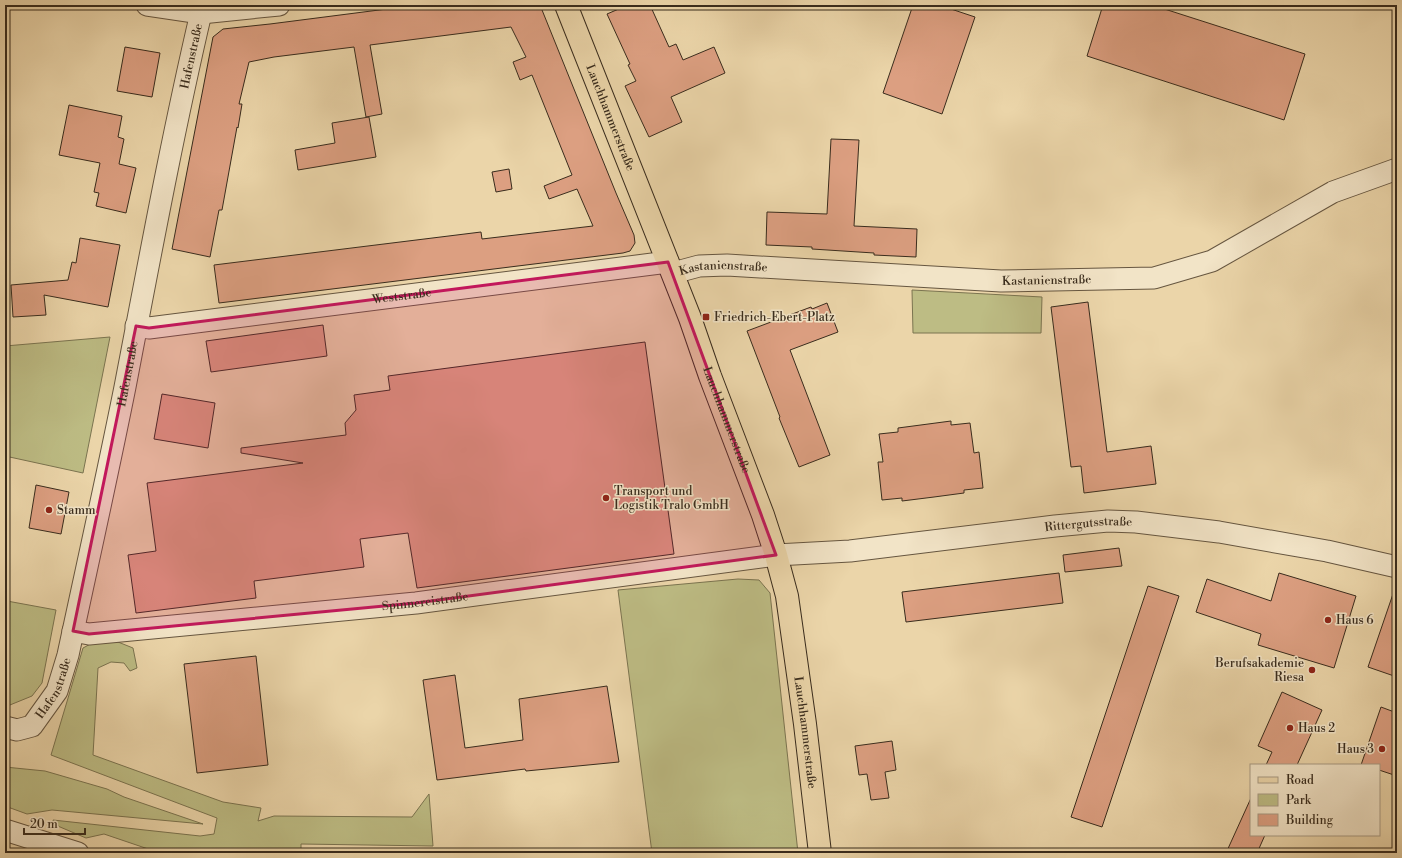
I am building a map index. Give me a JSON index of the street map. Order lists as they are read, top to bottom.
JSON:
{
  "streets": {
    "main road": ["Lauchhammerstraße"],
    "street": [
      "Hafenstraße",
      "Kastanienstraße",
      "Weststraße",
      "Rittergutsstraße",
      "Spinnereistraße"
    ]
  },
  "crossings": [
    ["Hafenstraße", "Weststraße"],
    ["Hafenstraße", "Spinnereistraße"],
    ["Lauchhammerstraße", "Kastanienstraße"],
    ["Lauchhammerstraße", "Weststraße"],
    ["Lauchhammerstraße", "Rittergutsstraße"],
    ["Lauchhammerstraße", "Spinnereistraße"],
    ["Kastanienstraße", "Weststraße"],
    ["Rittergutsstraße", "Spinnereistraße"]
  ],
  "places": {
    "transit": ["Friedrich-Ebert-Platz"],
    "other": [
      "Transport und Logistik Tralo GmbH",
      "Stamm",
      "Haus 6",
      "Berufsakademie Riesa",
      "Haus 2",
      "Haus 3"
    ]
  },
  "legend": ["Road", "Park", "Building"],
  "scale_bar": "20 m"
}
